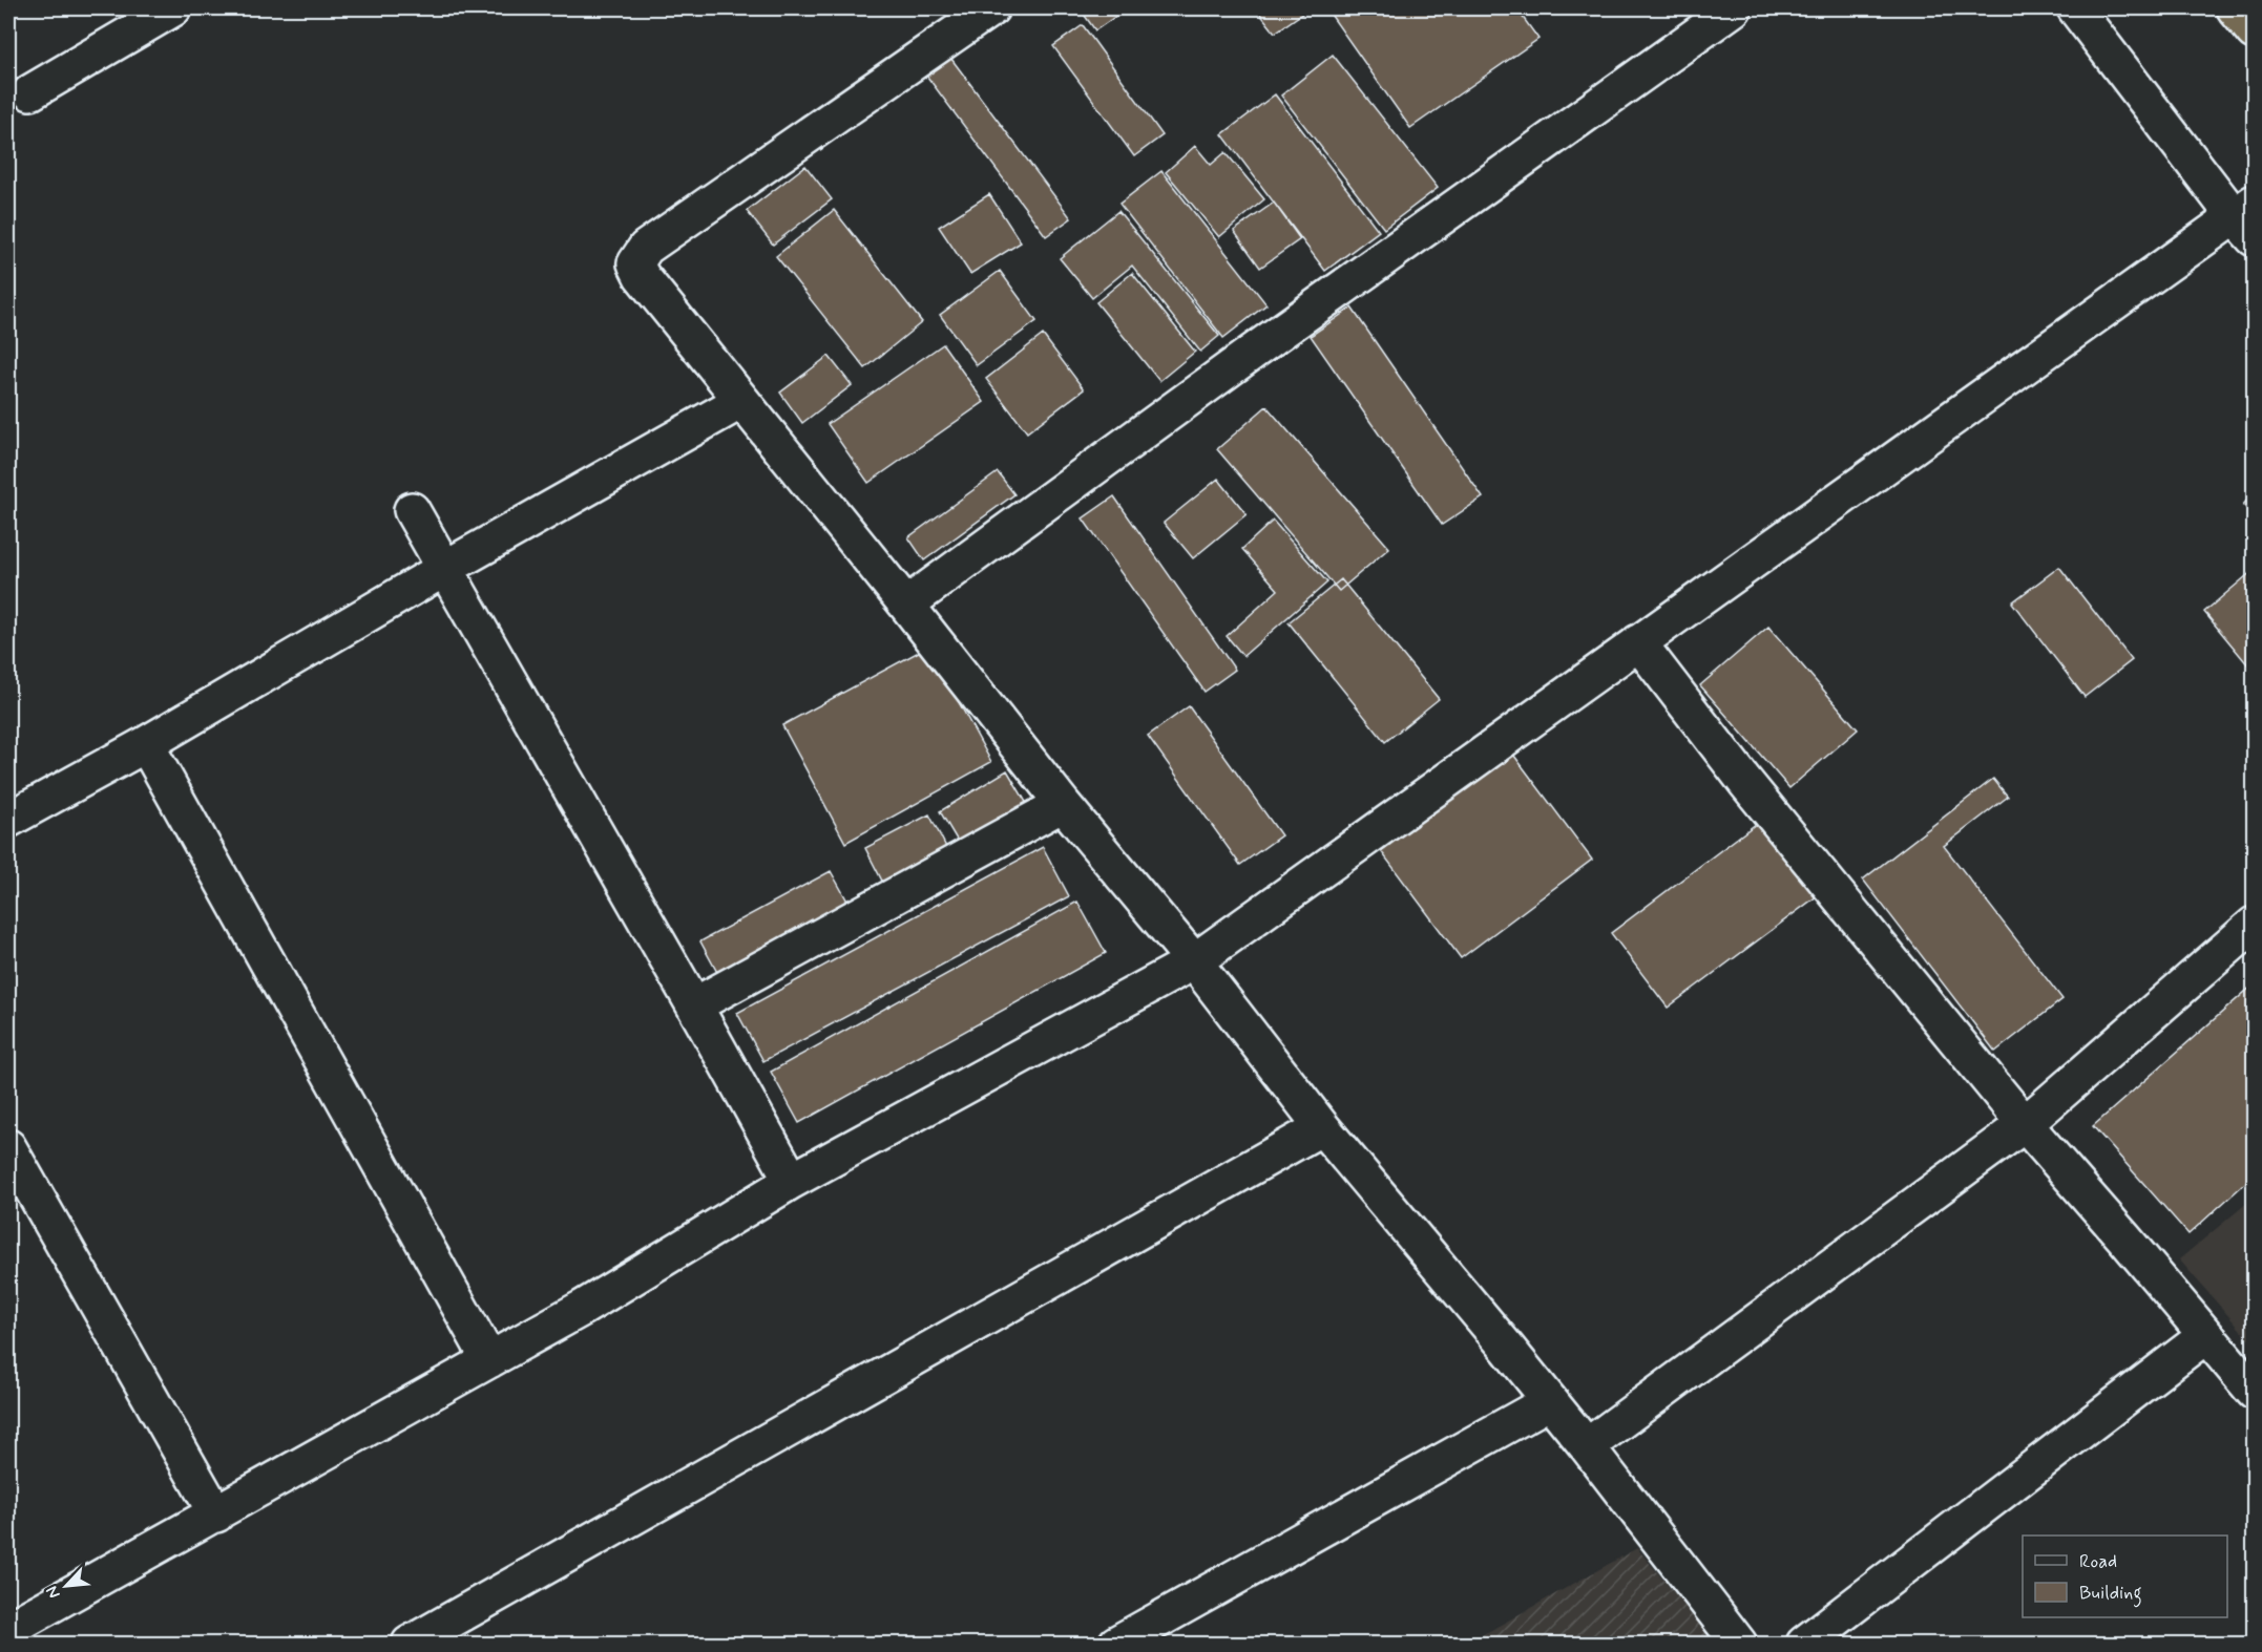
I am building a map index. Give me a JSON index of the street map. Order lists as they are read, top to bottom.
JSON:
{
  "legend": ["Road", "Building"],
  "north": "bottom left"
}
